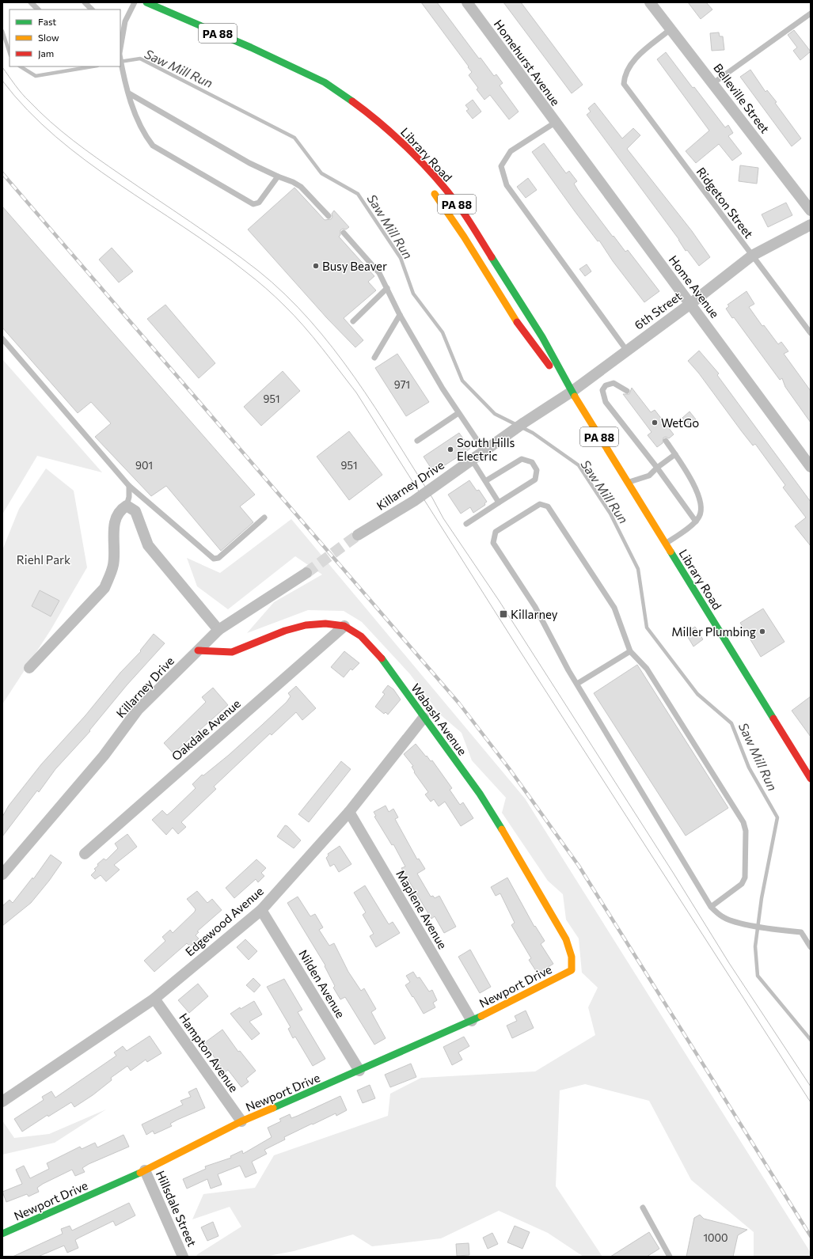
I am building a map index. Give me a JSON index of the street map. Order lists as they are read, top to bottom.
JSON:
{
  "streets": {
    "main road": [
      "PA 88",
      "Library Road",
      "Wabash Avenue",
      "Newport Drive"
    ],
    "street": [
      "Homehurst Avenue",
      "Belleville Street",
      "Home Avenue",
      "6th Street",
      "Killarney Drive",
      "Oakdale Avenue",
      "Maplene Avenue",
      "Edgewood Avenue",
      "Nilden Avenue",
      "Hampton Avenue",
      "Hillsdale Street"
    ],
    "lane": ["Ridgeton Street"]
  },
  "crossings": [
    ["Homehurst Avenue", "Home Avenue"],
    ["Belleville Street", "Ridgeton Street"],
    ["Library Road", "6th Street"],
    ["Library Road", "Killarney Drive"],
    ["Ridgeton Street", "6th Street"],
    ["Home Avenue", "6th Street"],
    ["6th Street", "Killarney Drive"],
    ["Killarney Drive", "Wabash Avenue"],
    ["Wabash Avenue", "Oakdale Avenue"],
    ["Wabash Avenue", "Edgewood Avenue"],
    ["Wabash Avenue", "Newport Drive"],
    ["Maplene Avenue", "Edgewood Avenue"],
    ["Maplene Avenue", "Newport Drive"],
    ["Edgewood Avenue", "Nilden Avenue"],
    ["Edgewood Avenue", "Hampton Avenue"],
    ["Nilden Avenue", "Newport Drive"],
    ["Newport Drive", "Hampton Avenue"],
    ["Newport Drive", "Hillsdale Street"]
  ],
  "water": ["Saw Mill Run"],
  "parks": ["Riehl Park"],
  "places": {
    "other": [
      "Busy Beaver",
      "WetGo",
      "South Hills Electric",
      "Miller Plumbing"
    ],
    "transit": ["Killarney"]
  },
  "house_numbers": [
    "971",
    "951",
    "901",
    "951",
    "1000"
  ],
  "legend": ["Fast", "Slow", "Jam"]
}
